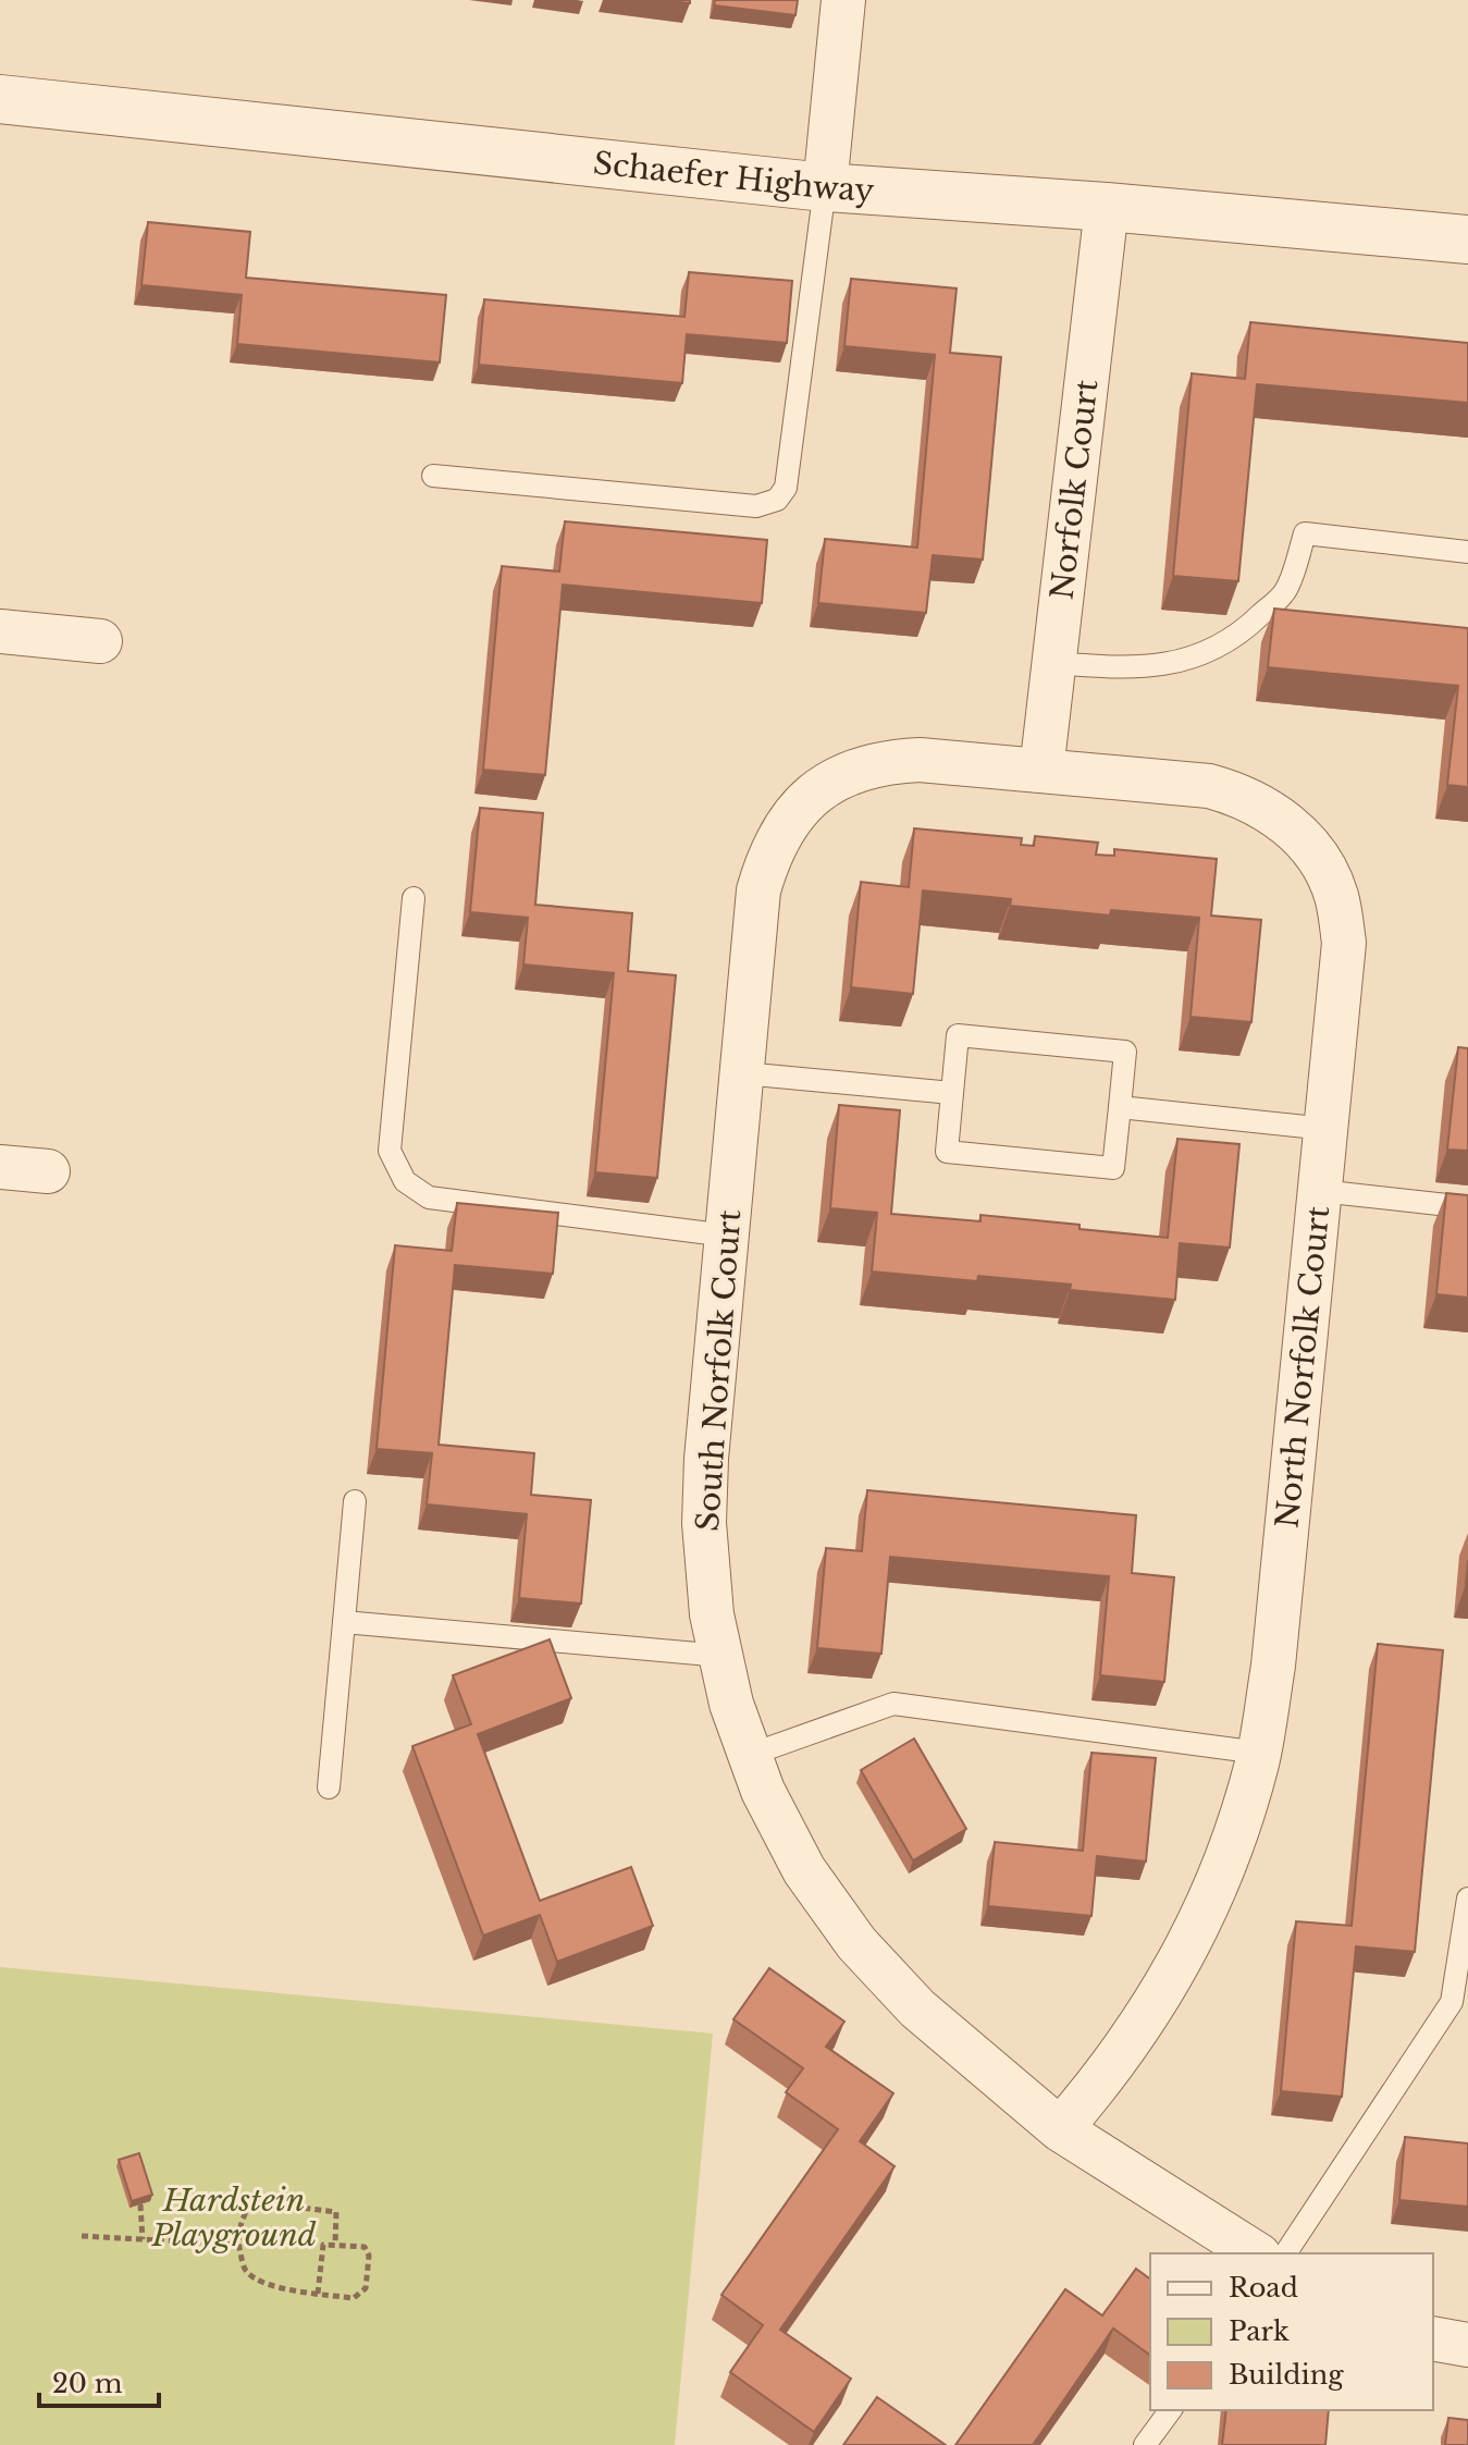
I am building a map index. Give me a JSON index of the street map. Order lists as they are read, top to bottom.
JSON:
{
  "streets": {
    "street": [
      "Schaefer Highway",
      "Norfolk Court",
      "North Norfolk Court",
      "South Norfolk Court"
    ]
  },
  "crossings": [
    ["Schaefer Highway", "Norfolk Court"],
    ["Norfolk Court", "North Norfolk Court"],
    ["Norfolk Court", "South Norfolk Court"],
    ["North Norfolk Court", "South Norfolk Court"]
  ],
  "parks": ["Hardstein Playground"],
  "legend": ["Road", "Park", "Building"],
  "scale_bar": "20 m"
}
